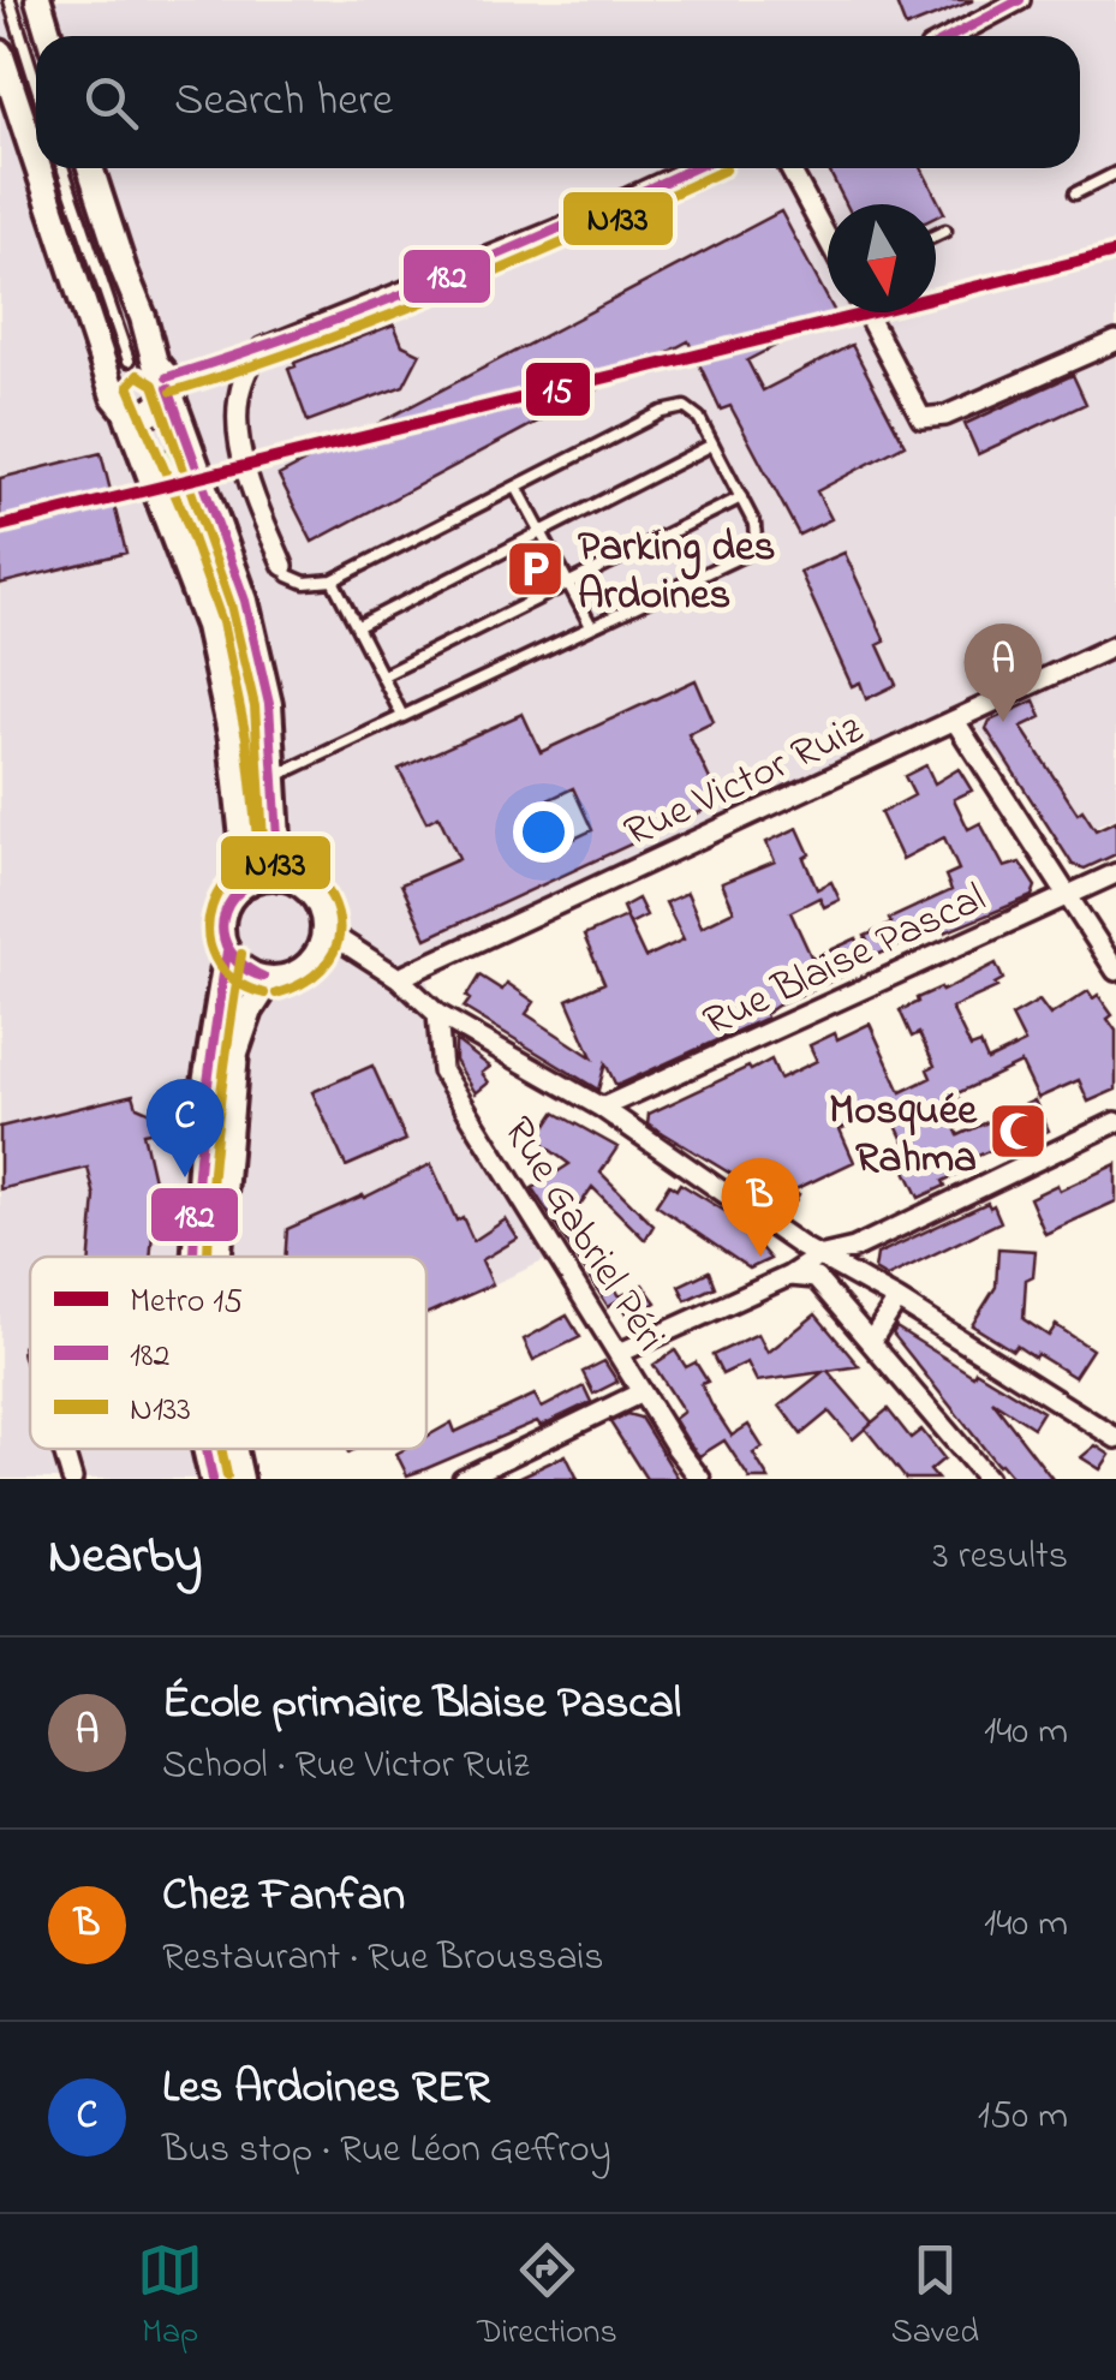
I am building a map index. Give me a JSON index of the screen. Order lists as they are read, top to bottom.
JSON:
{
  "streets": {
    "street": ["Rue Victor Ruiz", "Rue Blaise Pascal", "Rue Gabriel Péri"]
  },
  "places": {
    "parking": ["Parking des Ardoines"],
    "mosque": ["Mosquée Rahma"]
  },
  "lines": ["transit line 182", "transit line N133", "metro line 15"],
  "legend": ["Metro 15", "182", "N133"],
  "north": "bottom",
  "page": {
    "search": "Search here",
    "pins": ["A", "C", "B"],
    "heading": ["Nearby", "3 results"],
    "list": [
      {
        "mark": "A",
        "name": "École primaire Blaise Pascal",
        "note": "School · Rue Victor Ruiz",
        "value": "140 m"
      },
      {
        "mark": "B",
        "name": "Chez Fanfan",
        "note": "Restaurant · Rue Broussais",
        "value": "140 m"
      },
      {
        "mark": "C",
        "name": "Les Ardoines RER",
        "note": "Bus stop · Rue Léon Geffroy",
        "value": "150 m"
      }
    ],
    "nav": ["Map", "Directions", "Saved"]
  }
}
